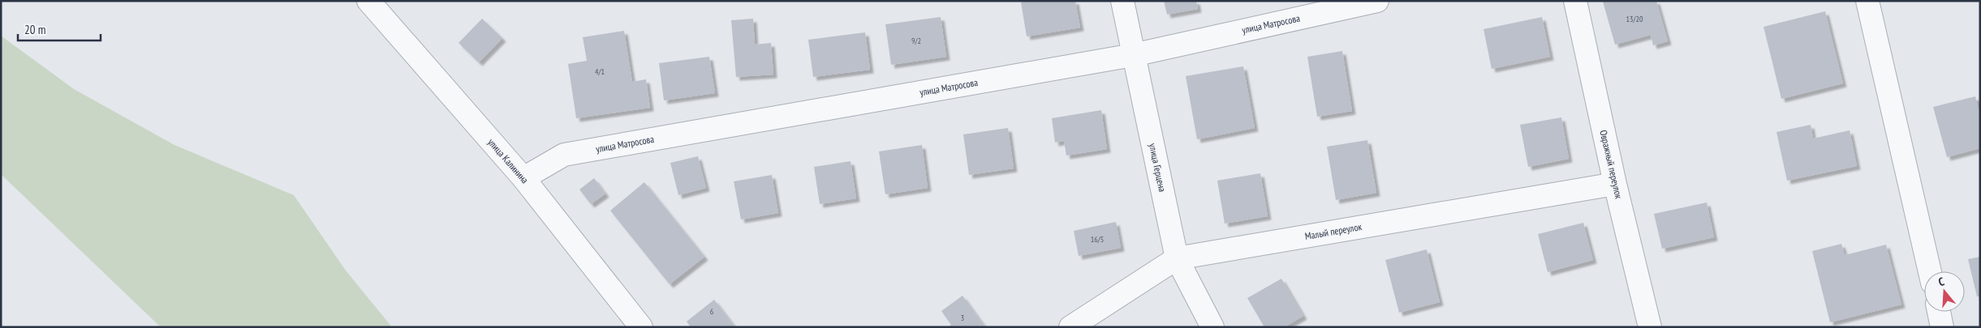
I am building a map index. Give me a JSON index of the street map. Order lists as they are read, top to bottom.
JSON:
{
  "streets": {
    "street": [
      "улица Матросова",
      "улица Калинина",
      "Овражный переулок",
      "улица Герцена",
      "Малый переулок"
    ]
  },
  "crossings": [
    ["улица Матросова", "улица Калинина"],
    ["улица Матросова", "улица Герцена"],
    ["Овражный переулок", "Малый переулок"],
    ["улица Герцена", "Малый переулок"]
  ],
  "house_numbers": [
    "13/20",
    "9/2",
    "4/1",
    "16/5",
    "6",
    "3"
  ],
  "scale_bar": "20 m",
  "north": "top"
}
